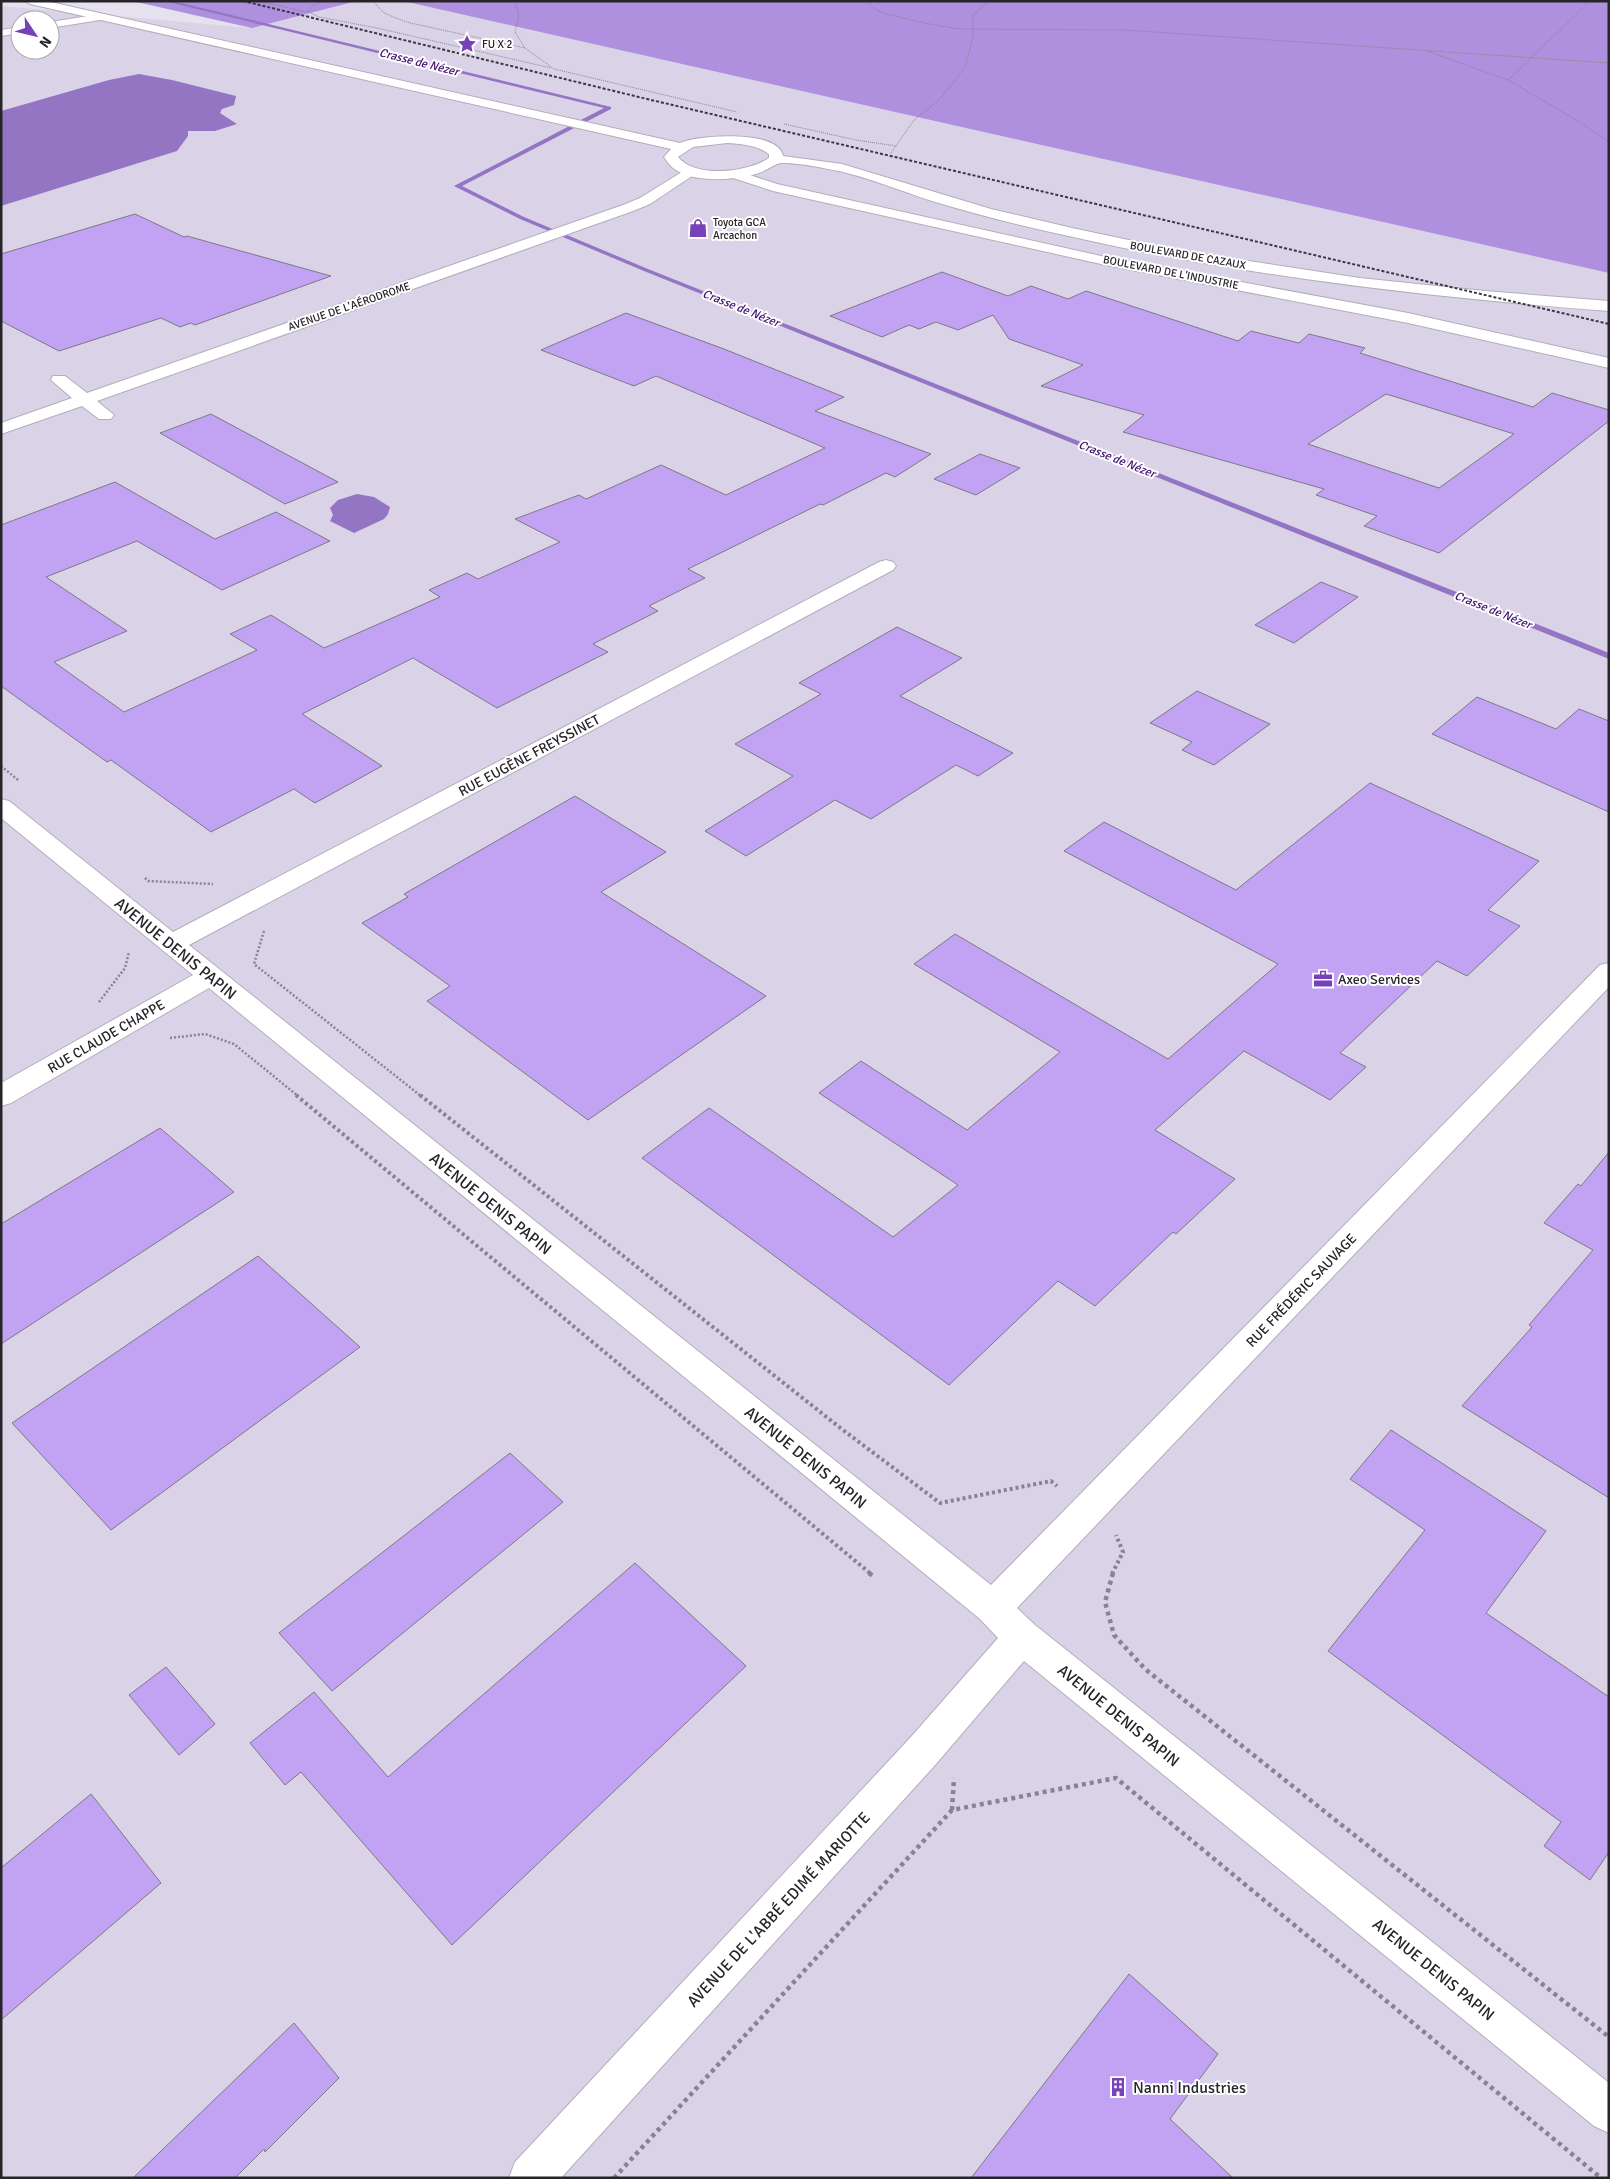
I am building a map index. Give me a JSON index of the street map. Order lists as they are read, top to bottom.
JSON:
{
  "streets": {
    "street": [
      "BOULEVARD DE CAZAUX",
      "BOULEVARD DE L'INDUSTRIE",
      "AVENUE DE L'AÉRODROME",
      "RUE EUGÈNE FREYSSINET",
      "AVENUE DENIS PAPIN",
      "RUE CLAUDE CHAPPE",
      "RUE FRÉDÉRIC SAUVAGE",
      "AVENUE DE L'ABBÉ EDIMÉ MARIOTTE"
    ]
  },
  "crossings": [
    ["RUE EUGÈNE FREYSSINET", "AVENUE DENIS PAPIN"],
    ["AVENUE DENIS PAPIN", "RUE CLAUDE CHAPPE"],
    ["AVENUE DENIS PAPIN", "RUE FRÉDÉRIC SAUVAGE"],
    ["AVENUE DENIS PAPIN", "AVENUE DE L'ABBÉ EDIMÉ MARIOTTE"]
  ],
  "water": ["Crasse de Nézer"],
  "places": {
    "place": ["FU X 2"],
    "shop": ["Toyota GCA Arcachon"],
    "office": ["Axeo Services"],
    "building": ["Nanni Industries"]
  },
  "north": "bottom right"
}
